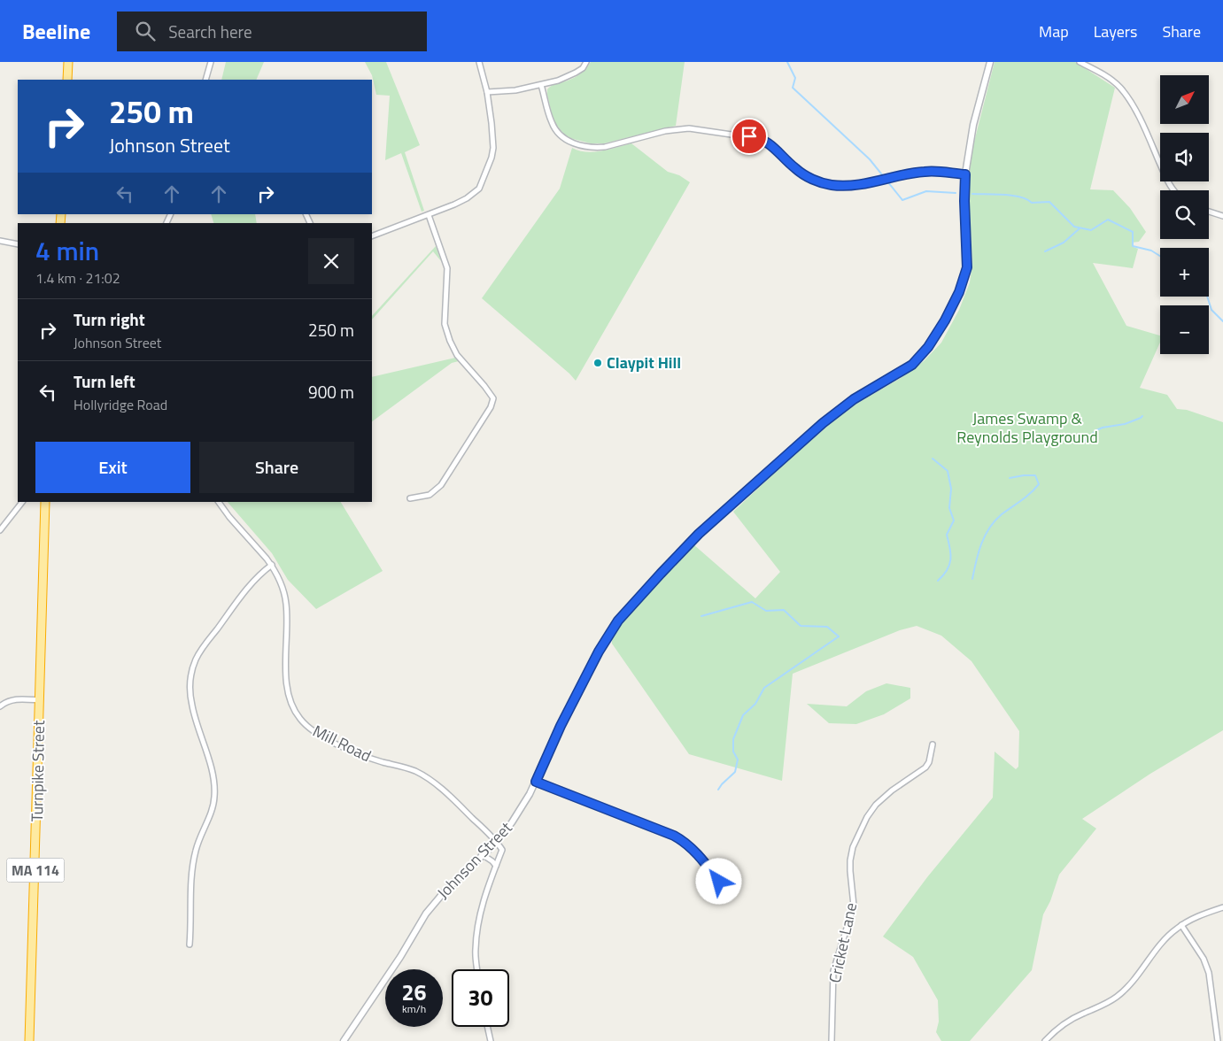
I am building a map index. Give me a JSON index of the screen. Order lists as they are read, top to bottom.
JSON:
{
  "streets": {
    "highway": ["Turnpike Street", "MA 114"],
    "street": ["Mill Road", "Johnson Street", "Cricket Lane"]
  },
  "crossings": [
    ["Mill Road", "Johnson Street"]
  ],
  "parks": ["James Swamp & Reynolds Playground"],
  "places": ["Claypit Hill"],
  "north": "top right",
  "page": {
    "header": "Beeline",
    "search": "Search here",
    "nav": ["Map", "Layers", "Share"],
    "map_buttons": ["+", "−"],
    "turn": ["250 m", "Johnson Street"],
    "heading": ["4 min", "1.4 km · 21:02"],
    "list": [
      {
        "name": "Turn right",
        "note": "Johnson Street",
        "value": "250 m"
      },
      {
        "name": "Turn left",
        "note": "Hollyridge Road",
        "value": "900 m"
      }
    ],
    "buttons": ["Exit", "Share"],
    "speed": "26 km/h",
    "limit": "30"
  }
}
